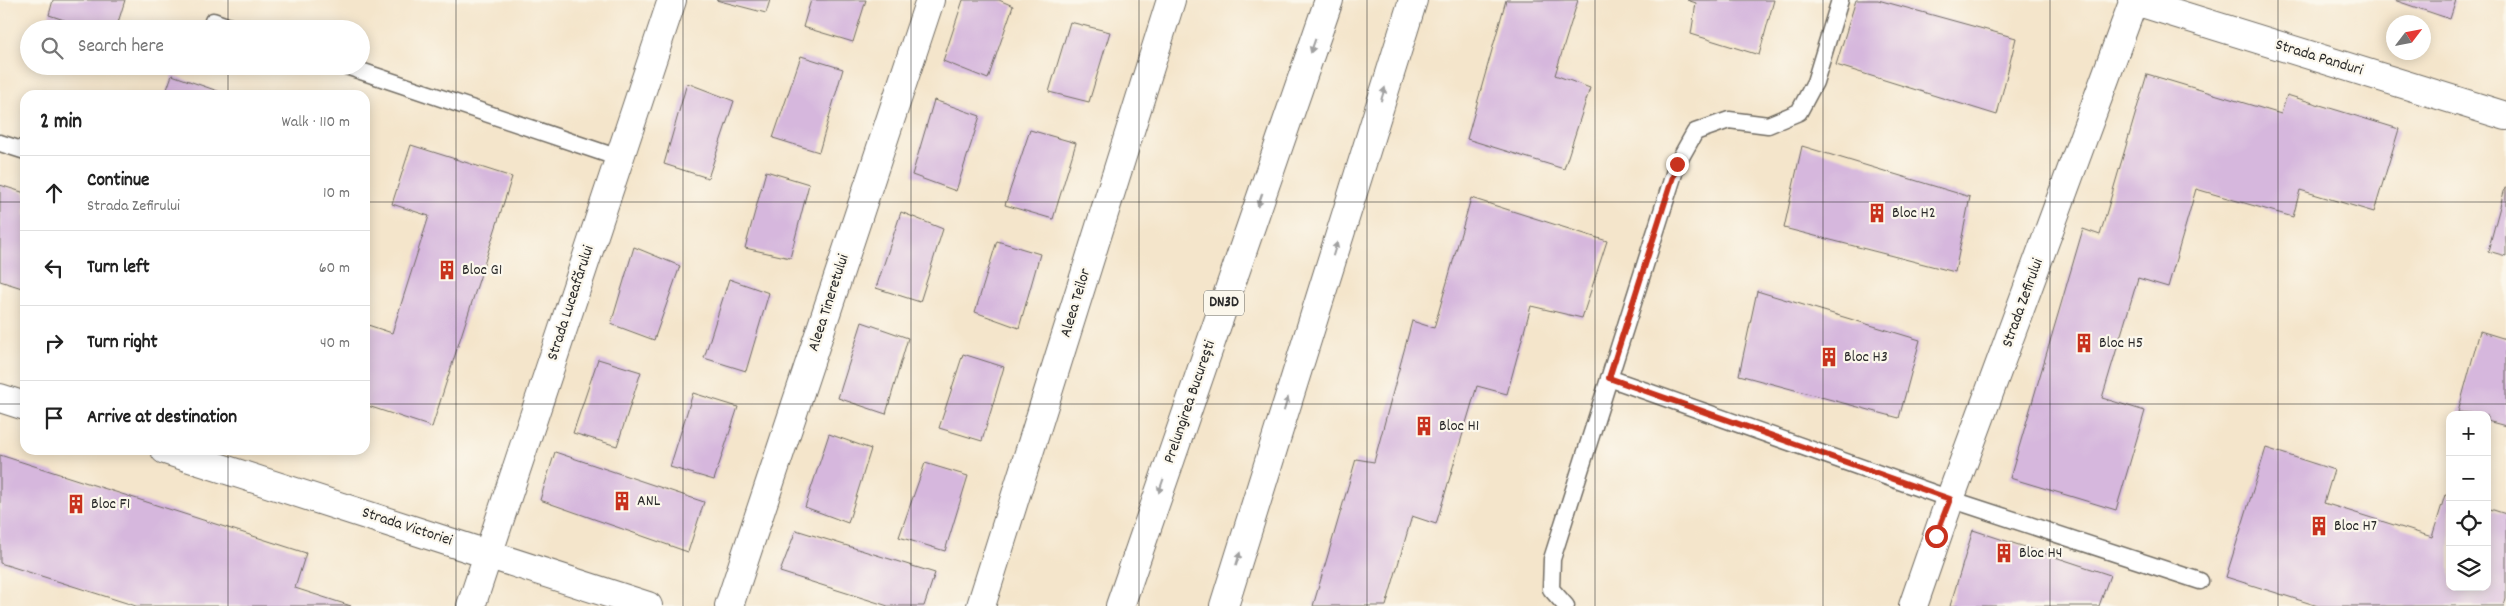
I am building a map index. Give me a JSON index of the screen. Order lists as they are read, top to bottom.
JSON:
{
  "streets": {
    "street": [
      "Strada Panduri",
      "Strada Luceafărului",
      "Aleea Tineretului",
      "Aleea Teilor",
      "DN3D",
      "Strada Zefirului",
      "Prelungirea București",
      "Strada Victoriei"
    ]
  },
  "crossings": [
    ["Strada Panduri", "Strada Zefirului"],
    ["Strada Luceafărului", "Strada Victoriei"]
  ],
  "places": {
    "building": [
      "Bloc H2",
      "Bloc G1",
      "Bloc H5",
      "Bloc H3",
      "Bloc H1",
      "ANL",
      "Bloc F1",
      "Bloc H7",
      "Bloc H4"
    ]
  },
  "north": "top right",
  "page": {
    "search": "Search here",
    "heading": ["2 min", "Walk · 110 m"],
    "list": [
      ["Continue", "Strada Zefirului", "10 m"],
      ["Turn left", "60 m"],
      ["Turn right", "40 m"],
      "Arrive at destination"
    ],
    "map_buttons": ["+", "−"]
  }
}
